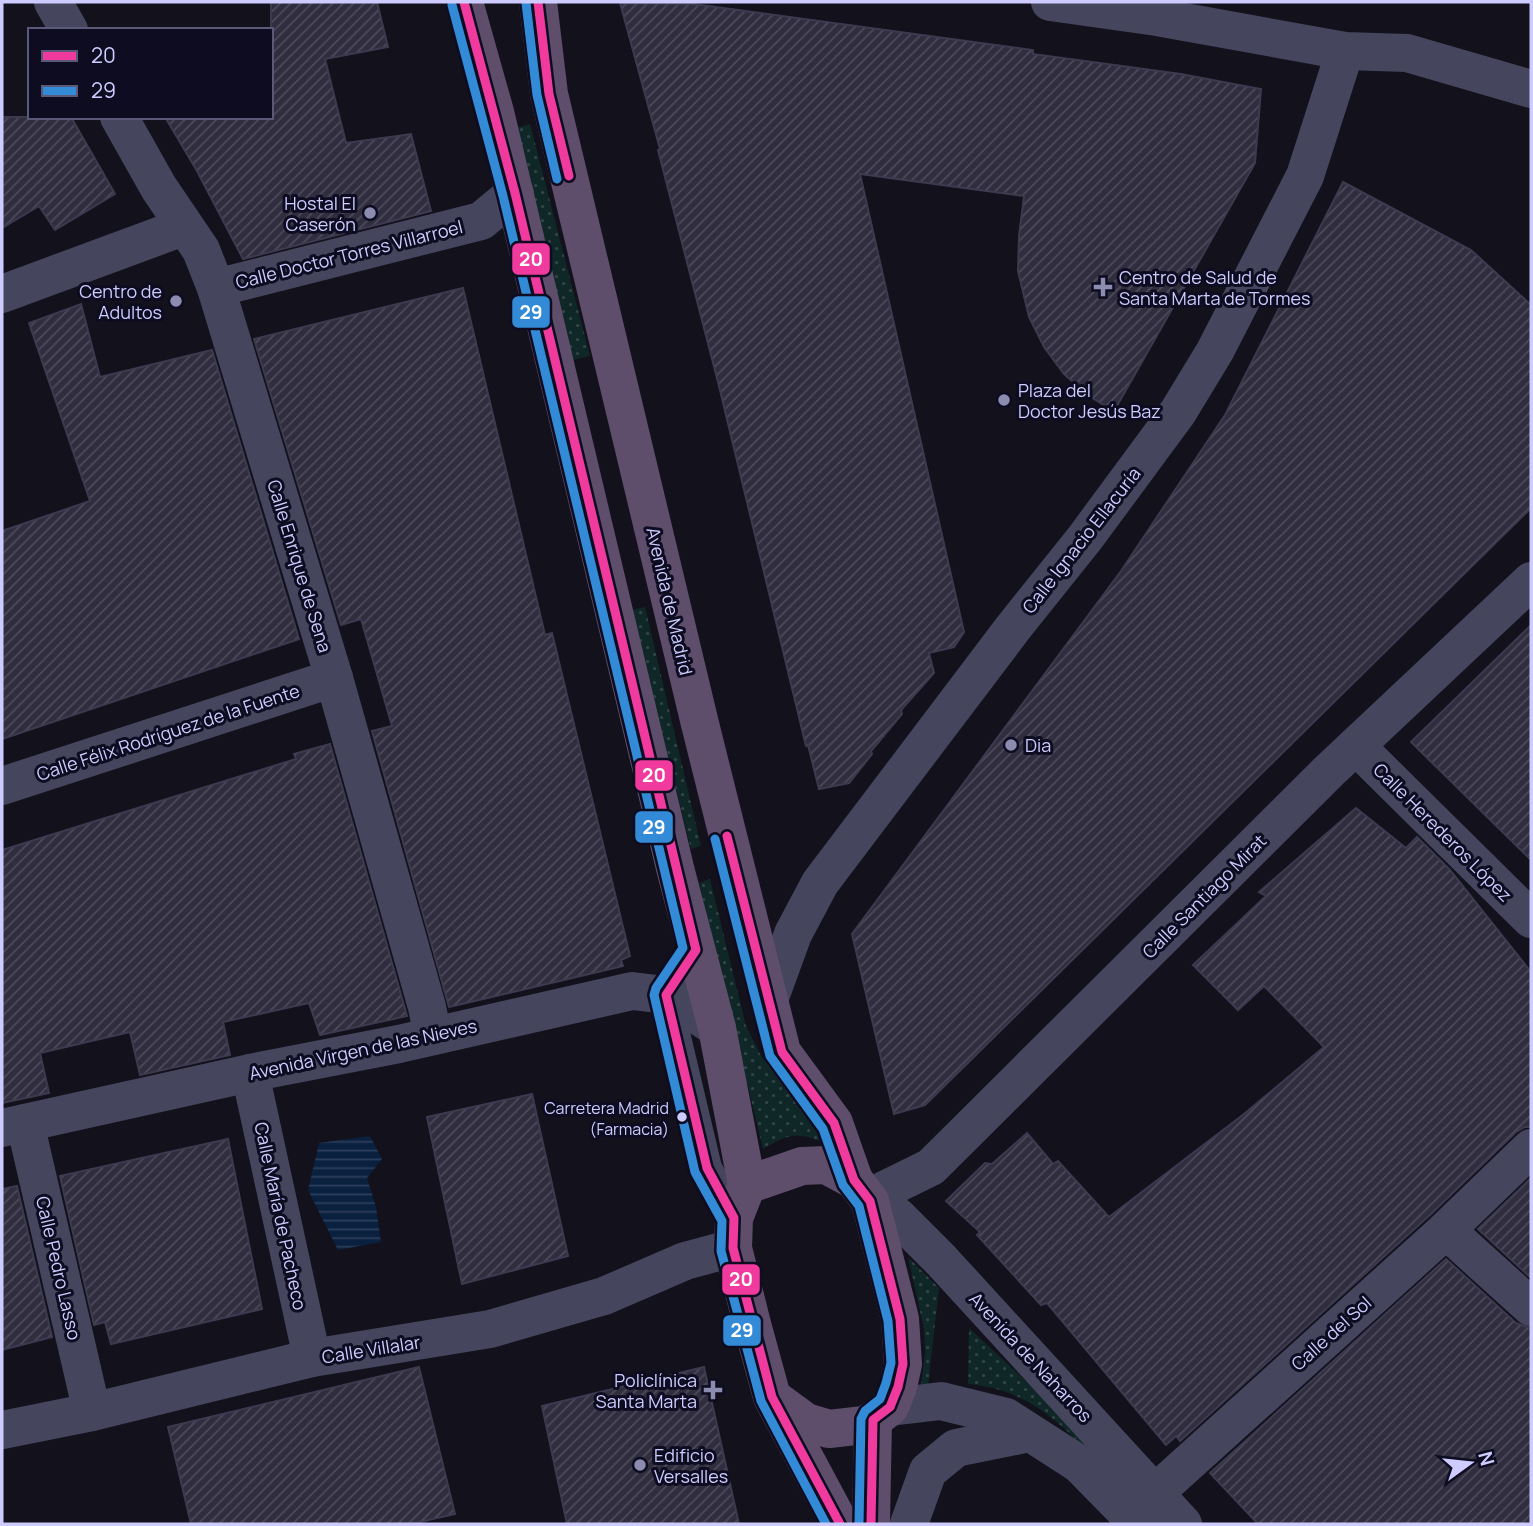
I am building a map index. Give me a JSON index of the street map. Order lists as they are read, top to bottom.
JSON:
{
  "streets": {
    "highway": ["Avenida de Madrid"],
    "street": [
      "Calle Doctor Torres Villarroel",
      "Calle Ignacio Ellacuría",
      "Calle Enrique de Sena",
      "Calle Félix Rodríguez de la Fuente",
      "Calle Herederos López",
      "Calle Santiago Mirat",
      "Avenida Virgen de las Nieves",
      "Calle María de Pacheco",
      "Calle Pedro Lasso",
      "Calle del Sol",
      "Calle Villalar",
      "Avenida de Naharros"
    ]
  },
  "crossings": [
    ["Calle Doctor Torres Villarroel", "Calle Enrique de Sena"],
    ["Calle Ignacio Ellacuría", "Avenida de Madrid"],
    ["Calle Enrique de Sena", "Calle Félix Rodríguez de la Fuente"],
    ["Calle Enrique de Sena", "Avenida Virgen de las Nieves"],
    ["Avenida de Madrid", "Calle Santiago Mirat"],
    ["Avenida de Madrid", "Avenida de Naharros"],
    ["Calle Herederos López", "Calle Santiago Mirat"],
    ["Calle Santiago Mirat", "Avenida de Naharros"],
    ["Avenida Virgen de las Nieves", "Calle María de Pacheco"],
    ["Avenida Virgen de las Nieves", "Calle Pedro Lasso"],
    ["Calle María de Pacheco", "Calle Villalar"],
    ["Calle Pedro Lasso", "Calle Villalar"],
    ["Calle del Sol", "Avenida de Naharros"]
  ],
  "places": {
    "other": [
      "Hostal El Caserón",
      "Centro de Adultos",
      "Plaza del Doctor Jesús Baz",
      "Dia",
      "Carretera Madrid (Farmacia)",
      "Edificio Versalles"
    ],
    "health": ["Centro de Salud de Santa Marta de Tormes", "Policlínica Santa Marta"]
  },
  "lines": ["transit line 20", "transit line 29"],
  "legend": ["20", "29"],
  "north": "right"
}
